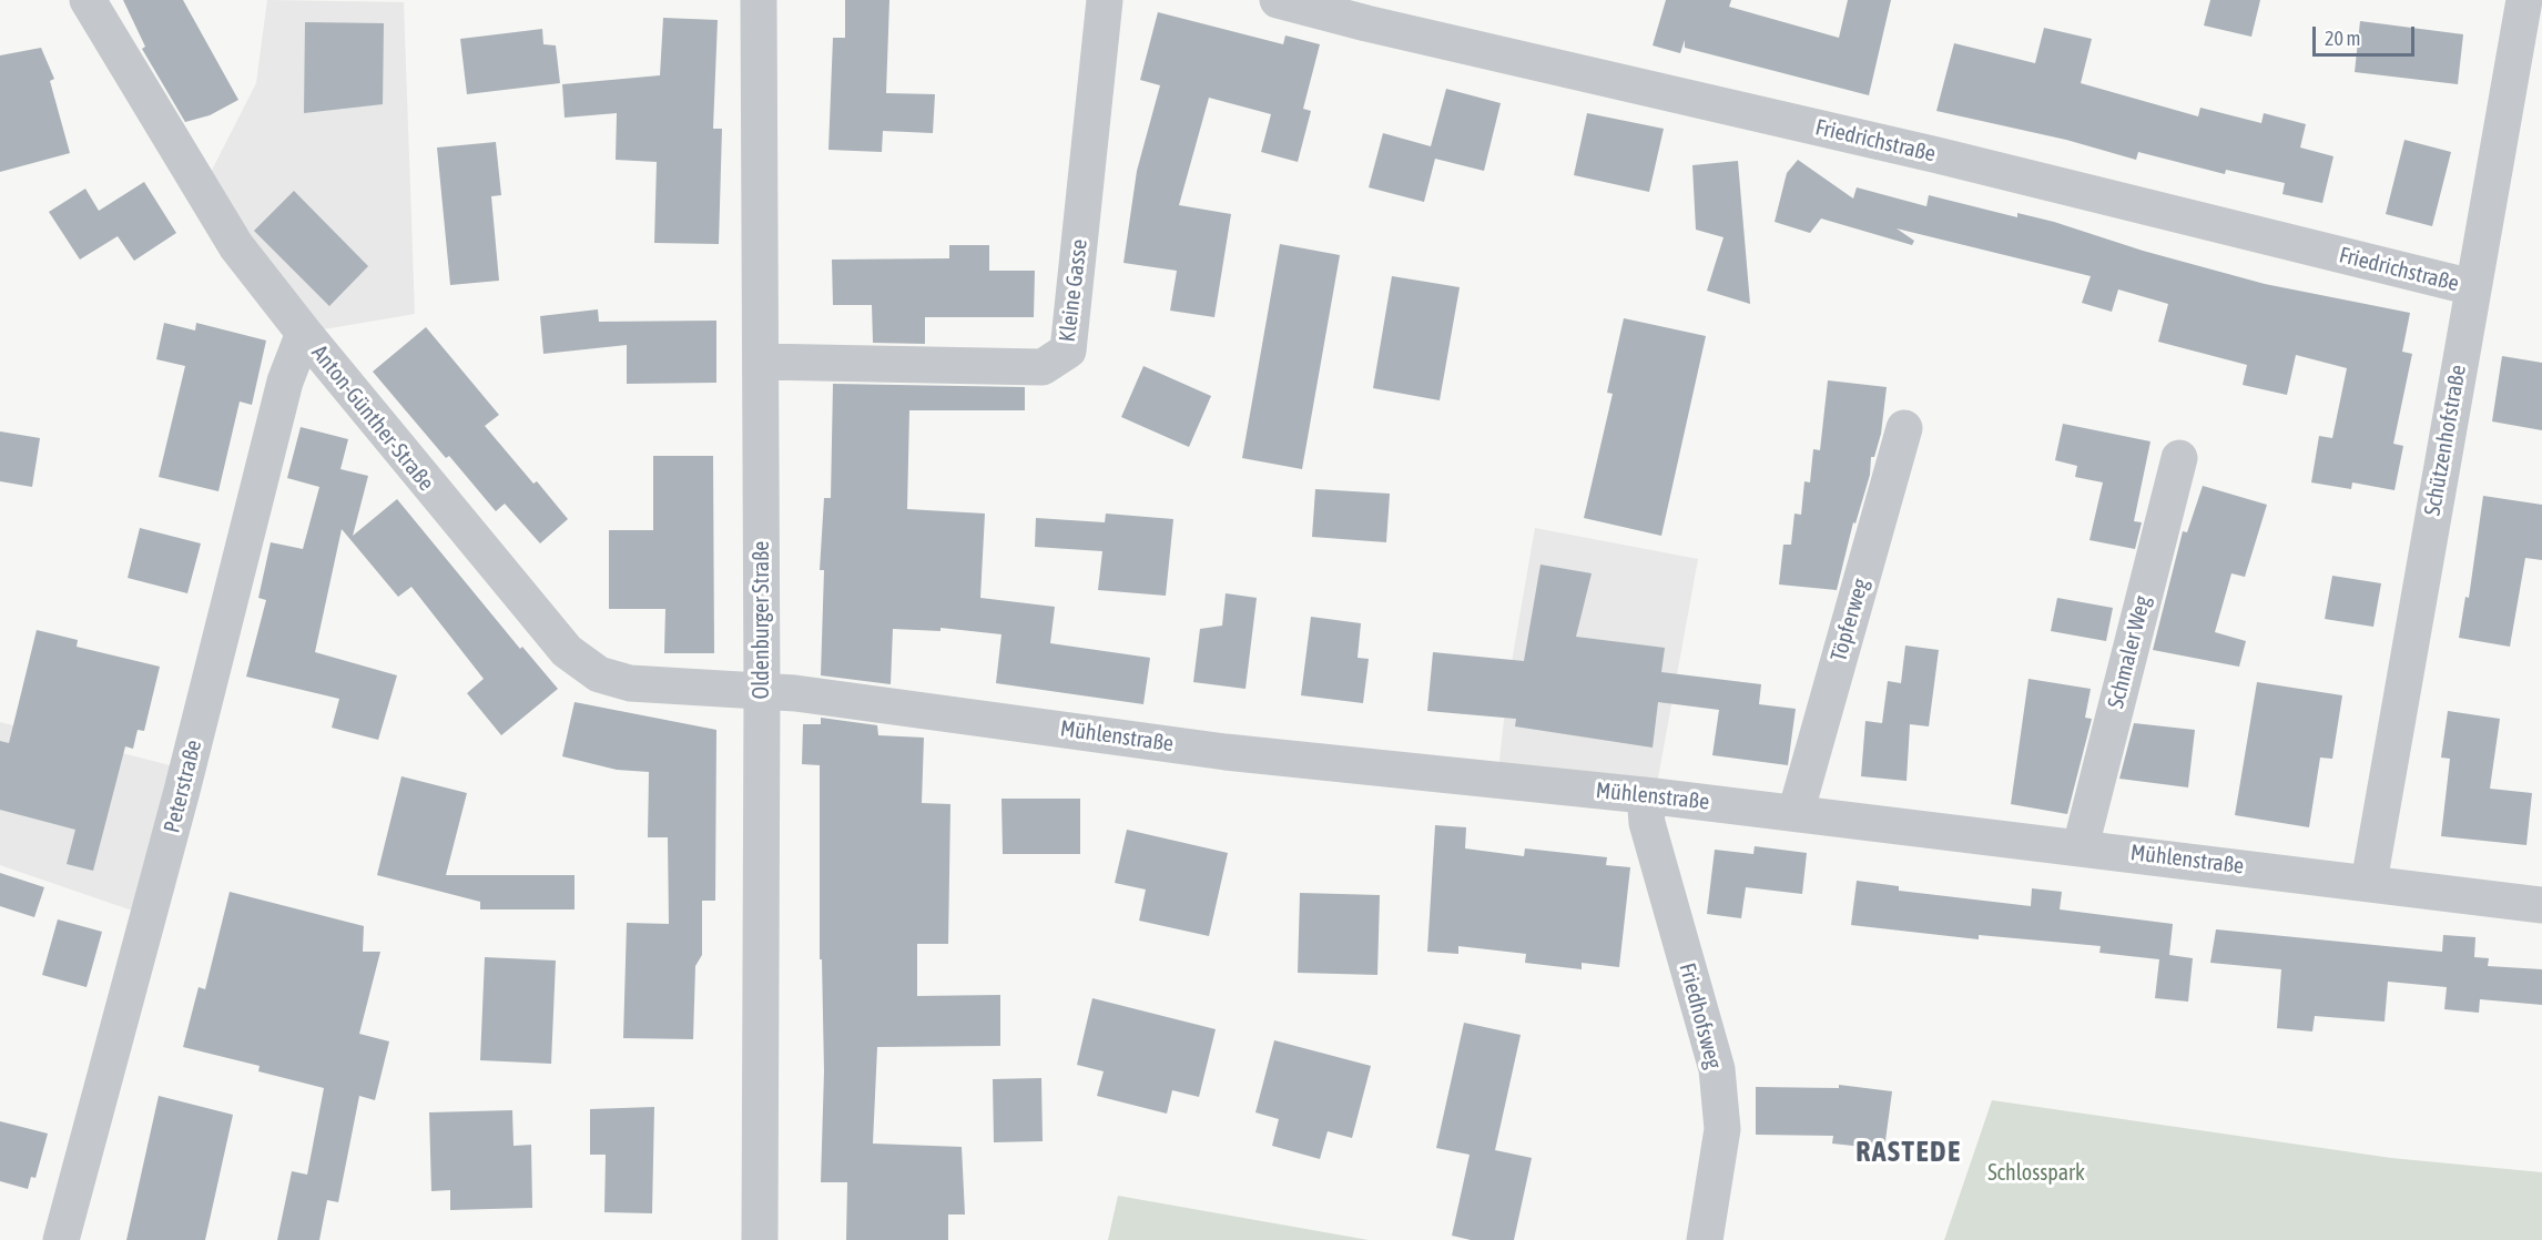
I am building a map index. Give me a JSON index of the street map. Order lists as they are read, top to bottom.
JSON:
{
  "streets": {
    "street": [
      "Friedrichstraße",
      "Kleine Gasse",
      "Anton-Günther-Straße",
      "Schützenhofstraße",
      "Oldenburger Straße",
      "Töpferweg",
      "Schmaler Weg",
      "Mühlenstraße",
      "Peterstraße",
      "Friedhofsweg"
    ]
  },
  "crossings": [
    ["Friedrichstraße", "Schützenhofstraße"],
    ["Kleine Gasse", "Oldenburger Straße"],
    ["Anton-Günther-Straße", "Oldenburger Straße"],
    ["Anton-Günther-Straße", "Mühlenstraße"],
    ["Anton-Günther-Straße", "Peterstraße"],
    ["Schützenhofstraße", "Mühlenstraße"],
    ["Oldenburger Straße", "Mühlenstraße"],
    ["Töpferweg", "Mühlenstraße"],
    ["Schmaler Weg", "Mühlenstraße"],
    ["Mühlenstraße", "Friedhofsweg"]
  ],
  "districts": ["RASTEDE"],
  "parks": ["Schlosspark"],
  "scale_bar": "20 m"
}
